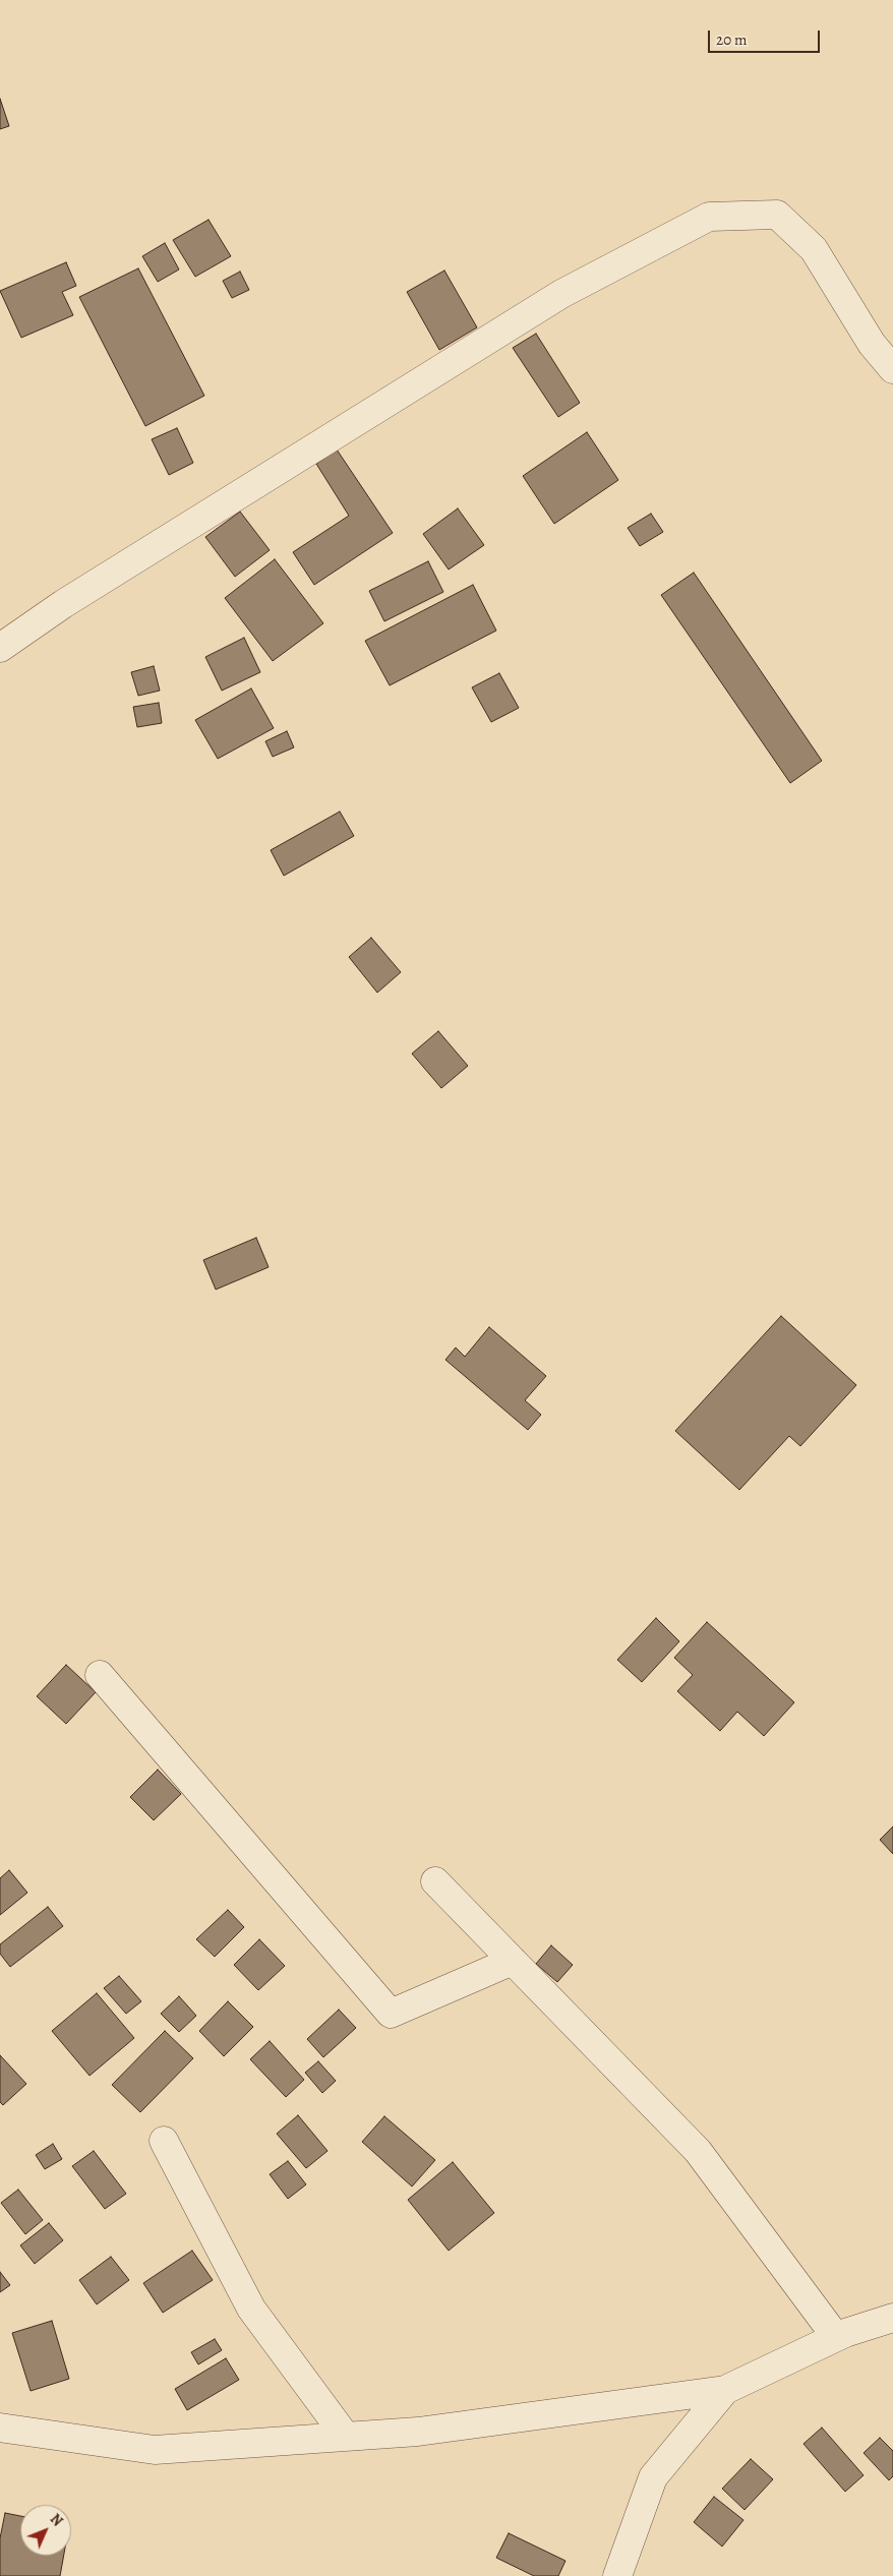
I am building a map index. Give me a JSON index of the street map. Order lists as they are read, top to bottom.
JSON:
{
  "scale_bar": "20 m",
  "north": "top right"
}
